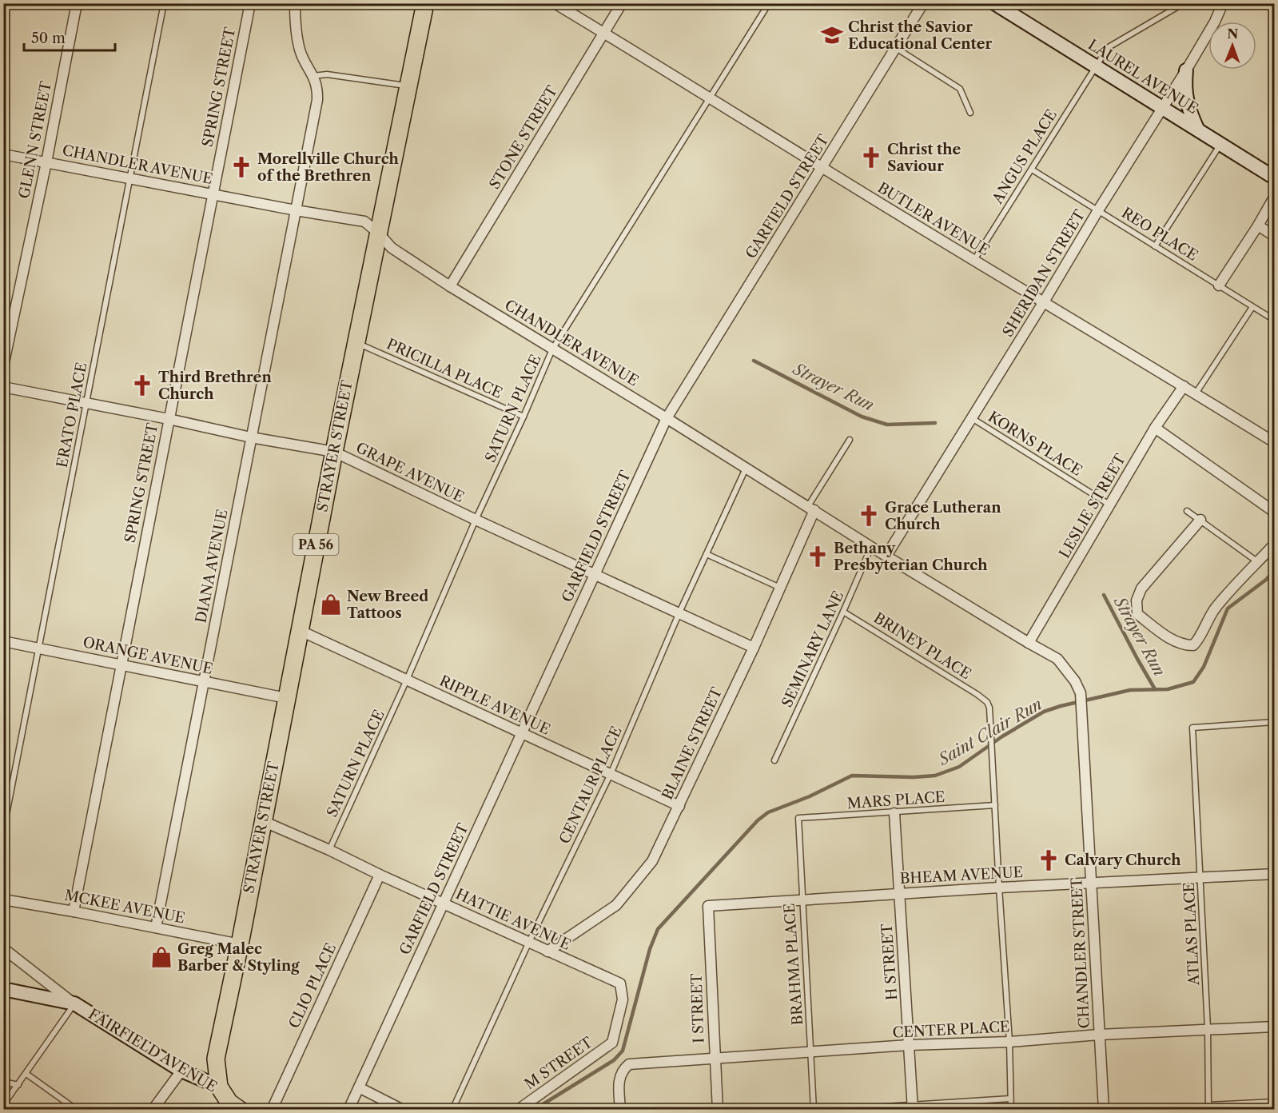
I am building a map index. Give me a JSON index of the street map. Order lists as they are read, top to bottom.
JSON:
{
  "streets": {
    "highway": ["STRAYER STREET", "PA 56", "FAIRFIELD AVENUE"],
    "street": [
      "LAUREL AVENUE",
      "SPRING STREET",
      "STONE STREET",
      "GLENN STREET",
      "CHANDLER AVENUE",
      "GARFIELD STREET",
      "BUTLER AVENUE",
      "SHERIDAN STREET",
      "GRAPE AVENUE",
      "LESLIE STREET",
      "DIANA AVENUE",
      "ORANGE AVENUE",
      "RIPPLE AVENUE",
      "BLAINE STREET",
      "BHEAM AVENUE",
      "MCKEE AVENUE",
      "HATTIE AVENUE",
      "CHANDLER STREET",
      "H STREET",
      "CLIO PLACE",
      "I STREET",
      "CENTER PLACE",
      "M STREET"
    ],
    "lane": [
      "ANGUS PLACE",
      "REO PLACE",
      "PRICILLA PLACE",
      "SATURN PLACE",
      "ERATO PLACE",
      "KORNS PLACE",
      "BRINEY PLACE",
      "SEMINARY LANE",
      "CENTAUR PLACE",
      "MARS PLACE",
      "ATLAS PLACE",
      "BRAHMA PLACE"
    ]
  },
  "crossings": [
    ["LAUREL AVENUE", "ANGUS PLACE"],
    ["LAUREL AVENUE", "SHERIDAN STREET"],
    ["SPRING STREET", "CHANDLER AVENUE"],
    ["SPRING STREET", "GRAPE AVENUE"],
    ["SPRING STREET", "ORANGE AVENUE"],
    ["SPRING STREET", "MCKEE AVENUE"],
    ["STONE STREET", "CHANDLER AVENUE"],
    ["STONE STREET", "BUTLER AVENUE"],
    ["GLENN STREET", "CHANDLER AVENUE"],
    ["ANGUS PLACE", "BUTLER AVENUE"],
    ["ANGUS PLACE", "REO PLACE"],
    ["CHANDLER AVENUE", "GARFIELD STREET"],
    ["CHANDLER AVENUE", "SHERIDAN STREET"],
    ["CHANDLER AVENUE", "SATURN PLACE"],
    ["CHANDLER AVENUE", "ERATO PLACE"],
    ["CHANDLER AVENUE", "STRAYER STREET"],
    ["CHANDLER AVENUE", "LESLIE STREET"],
    ["CHANDLER AVENUE", "DIANA AVENUE"],
    ["CHANDLER AVENUE", "SEMINARY LANE"],
    ["CHANDLER AVENUE", "BLAINE STREET"],
    ["CHANDLER AVENUE", "CENTAUR PLACE"],
    ["CHANDLER AVENUE", "CHANDLER STREET"],
    ["GARFIELD STREET", "BUTLER AVENUE"],
    ["GARFIELD STREET", "GRAPE AVENUE"],
    ["GARFIELD STREET", "RIPPLE AVENUE"],
    ["GARFIELD STREET", "HATTIE AVENUE"],
    ["BUTLER AVENUE", "SHERIDAN STREET"],
    ["BUTLER AVENUE", "SATURN PLACE"],
    ["BUTLER AVENUE", "LESLIE STREET"],
    ["REO PLACE", "SHERIDAN STREET"],
    ["SHERIDAN STREET", "KORNS PLACE"],
    ["PRICILLA PLACE", "SATURN PLACE"],
    ["PRICILLA PLACE", "STRAYER STREET"],
    ["SATURN PLACE", "GRAPE AVENUE"],
    ["SATURN PLACE", "RIPPLE AVENUE"],
    ["SATURN PLACE", "HATTIE AVENUE"],
    ["ERATO PLACE", "GRAPE AVENUE"],
    ["ERATO PLACE", "ORANGE AVENUE"],
    ["KORNS PLACE", "LESLIE STREET"],
    ["STRAYER STREET", "GRAPE AVENUE"],
    ["STRAYER STREET", "ORANGE AVENUE"],
    ["STRAYER STREET", "RIPPLE AVENUE"],
    ["STRAYER STREET", "MCKEE AVENUE"],
    ["STRAYER STREET", "HATTIE AVENUE"],
    ["STRAYER STREET", "FAIRFIELD AVENUE"],
    ["GRAPE AVENUE", "DIANA AVENUE"],
    ["GRAPE AVENUE", "BLAINE STREET"],
    ["GRAPE AVENUE", "CENTAUR PLACE"],
    ["DIANA AVENUE", "ORANGE AVENUE"],
    ["DIANA AVENUE", "MCKEE AVENUE"],
    ["BRINEY PLACE", "SEMINARY LANE"],
    ["BRINEY PLACE", "MARS PLACE"],
    ["RIPPLE AVENUE", "BLAINE STREET"],
    ["RIPPLE AVENUE", "CENTAUR PLACE"],
    ["BLAINE STREET", "HATTIE AVENUE"],
    ["CENTAUR PLACE", "HATTIE AVENUE"],
    ["MARS PLACE", "H STREET"],
    ["MARS PLACE", "BRAHMA PLACE"],
    ["BHEAM AVENUE", "ATLAS PLACE"],
    ["BHEAM AVENUE", "CHANDLER STREET"],
    ["BHEAM AVENUE", "H STREET"],
    ["BHEAM AVENUE", "BRAHMA PLACE"],
    ["BHEAM AVENUE", "I STREET"],
    ["HATTIE AVENUE", "CLIO PLACE"],
    ["HATTIE AVENUE", "M STREET"],
    ["ATLAS PLACE", "CENTER PLACE"],
    ["CHANDLER STREET", "CENTER PLACE"],
    ["H STREET", "CENTER PLACE"],
    ["BRAHMA PLACE", "CENTER PLACE"],
    ["I STREET", "CENTER PLACE"]
  ],
  "water": ["Strayer Run", "Saint Clair Run"],
  "places": {
    "school or university": ["Christ the Savior Educational Center"],
    "church": [
      "Christ the Saviour",
      "Morellville Church of the Brethren",
      "Third Brethren Church",
      "Grace Lutheran Church",
      "Bethany Presbyterian Church",
      "Calvary Church"
    ],
    "shop": ["New Breed Tattoos", "Greg Malec Barber & Styling"]
  },
  "scale_bar": "50 m",
  "north": "top"
}
